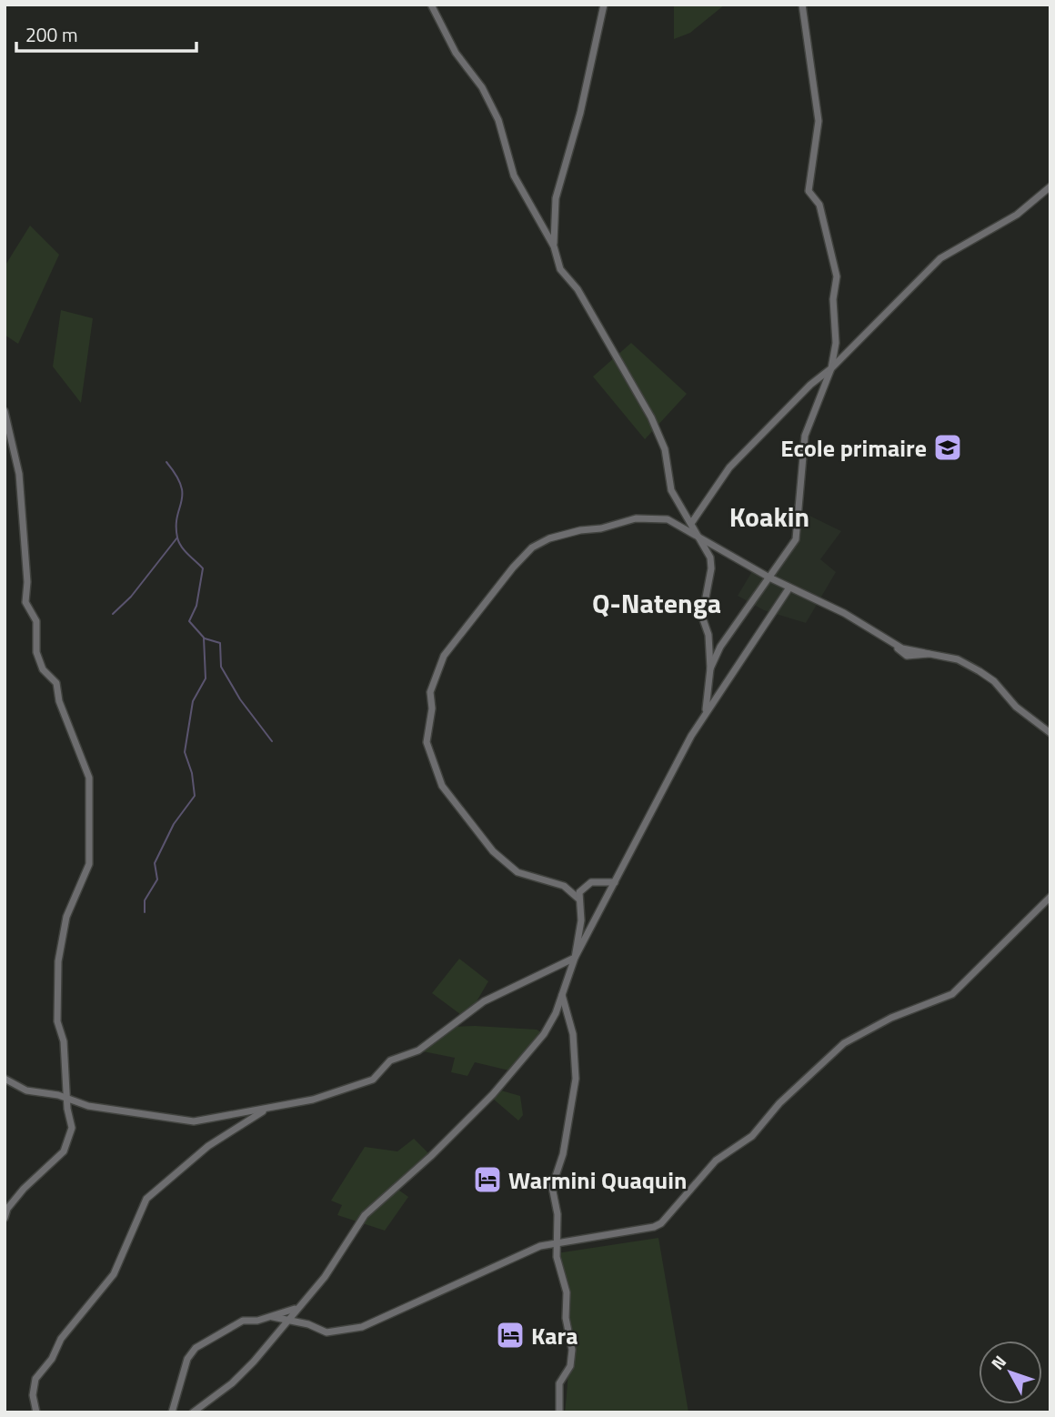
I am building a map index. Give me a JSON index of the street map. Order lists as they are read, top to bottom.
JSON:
{
  "districts": ["Koakin", "Q-Natenga"],
  "places": {
    "school or university": ["Ecole primaire"],
    "hotel": ["Warmini Quaquin", "Kara"]
  },
  "scale_bar": "200 m",
  "north": "top left"
}
